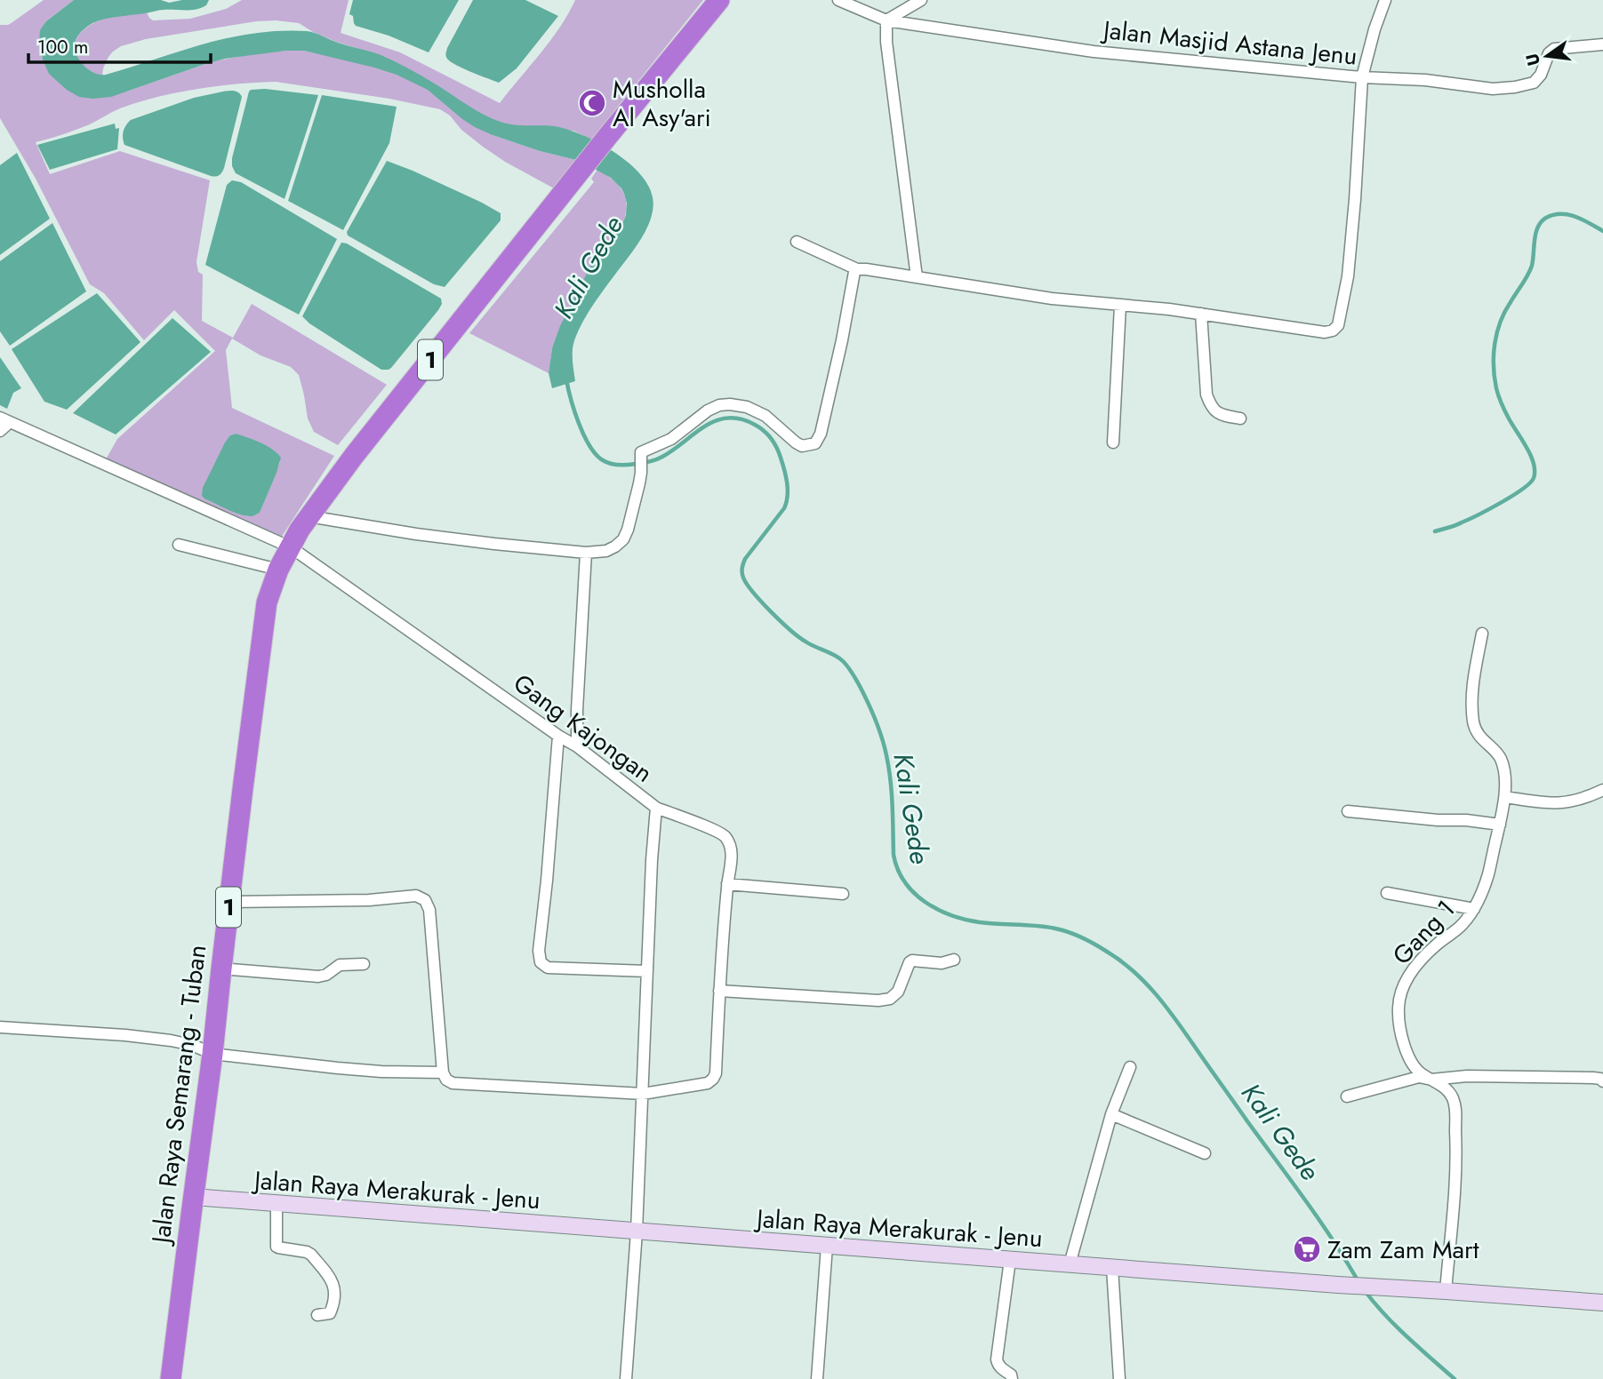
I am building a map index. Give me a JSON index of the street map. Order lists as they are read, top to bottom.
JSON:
{
  "streets": {
    "highway": ["1", "Jalan Raya Semarang - Tuban"],
    "main road": ["Jalan Raya Merakurak - Jenu"],
    "street": ["Jalan Masjid Astana Jenu", "Gang Kajongan", "Gang 1"]
  },
  "crossings": [
    ["Gang Kajongan", "Jalan Raya Semarang - Tuban"],
    ["Gang Kajongan", "Jalan Raya Merakurak - Jenu"],
    ["Gang 1", "Jalan Raya Merakurak - Jenu"],
    ["Jalan Raya Semarang - Tuban", "Jalan Raya Merakurak - Jenu"]
  ],
  "water": ["Kali Gede"],
  "places": {
    "mosque": ["Musholla Al Asy'ari"],
    "supermarket": ["Zam Zam Mart"]
  },
  "scale_bar": "100 m",
  "north": "left"
}
